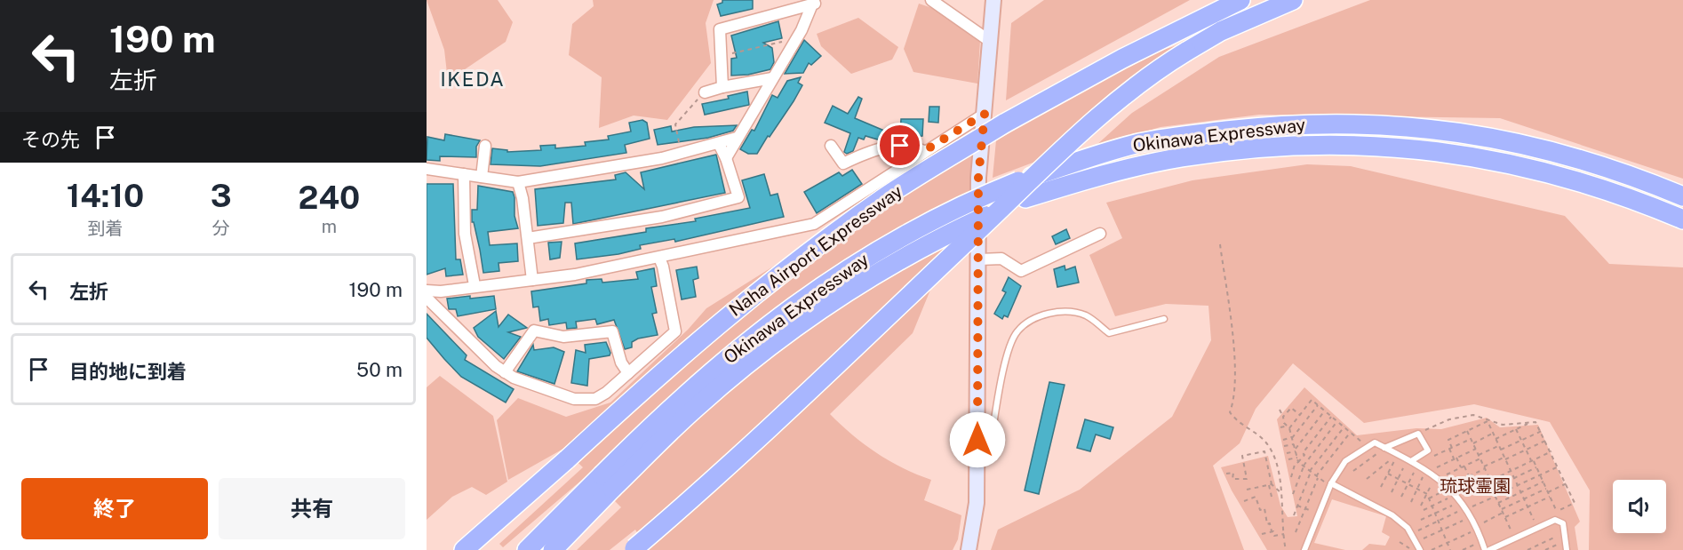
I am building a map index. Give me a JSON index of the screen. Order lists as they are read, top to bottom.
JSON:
{
  "streets": {
    "highway": ["Okinawa Expressway", "Naha Airport Expressway"]
  },
  "districts": ["IKEDA"],
  "parks": ["琉球霊園"],
  "page": {
    "turn": ["190 m", "左折"],
    "then": "その先",
    "eta": [
      "14:10",
      "到着",
      "3",
      "分",
      "240",
      "m"
    ],
    "list": [
      {
        "name": "左折",
        "value": "190 m"
      },
      {
        "name": "目的地に到着",
        "value": "50 m"
      }
    ],
    "buttons": ["終了", "共有"]
  }
}
